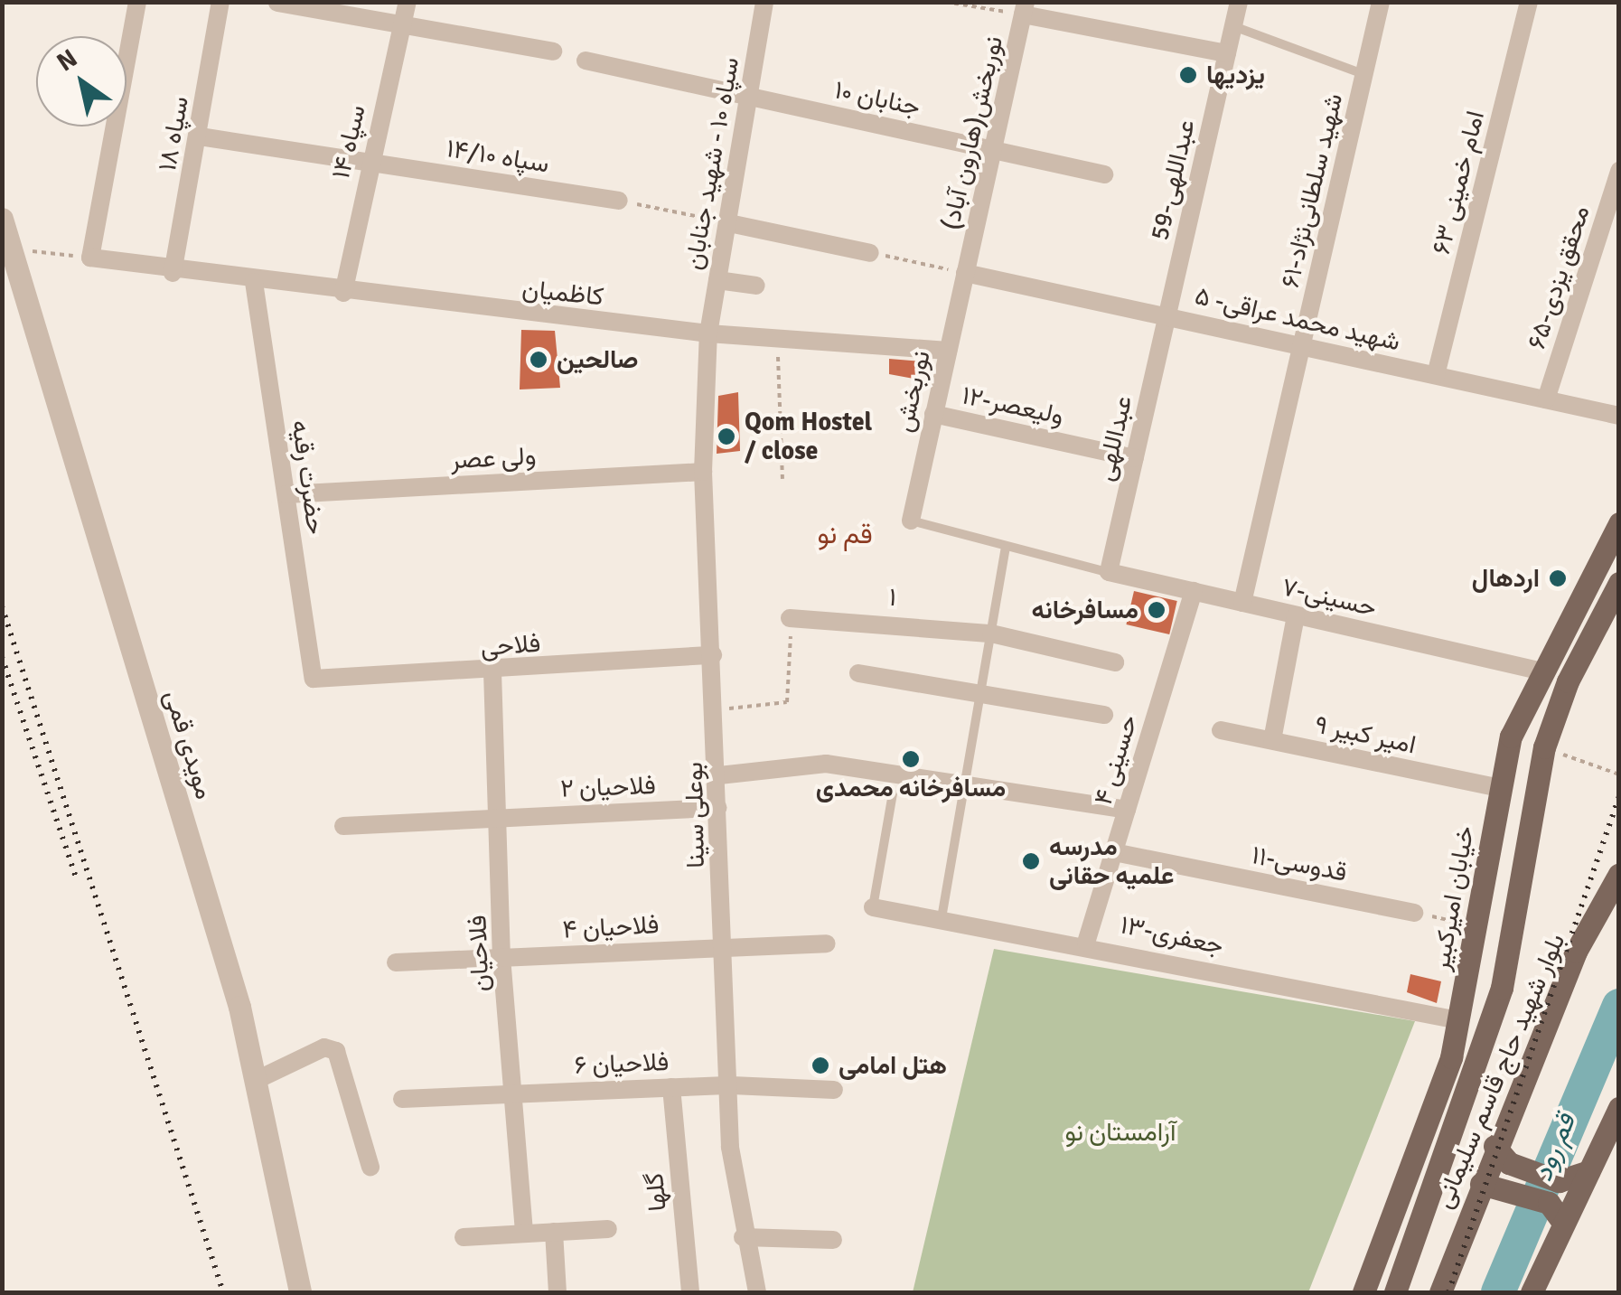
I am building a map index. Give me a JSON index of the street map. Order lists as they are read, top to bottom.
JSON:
{
  "streets": {
    "main road": ["خیابان امیرکبیر", "بلوار شهید حاج قاسم سلیمانی"],
    "street": [
      "جنابان ۱۰",
      "نوربخش(هارون آباد)",
      "سپاه ۱۸",
      "سپاه ۱۴",
      "سپاه ۱۴/۱۰",
      "سپاه ۱۰ - شهید جنابان",
      "عبداللهی-59",
      "امام خمینی ۶۳",
      "شهید سلطانی‌نژاد-۶۱",
      "محقق یزدی-۶۵",
      "کاظمیان",
      "شهید محمد عراقی- ۵",
      "نوربخش",
      "ولیعصر-۱۲",
      "عبداللهی",
      "ولی عصر",
      "حضرت رقیه",
      "۱",
      "حسینی-۷",
      "فلاحی",
      "امیر کبیر ۹",
      "مویدی قمی",
      "حسینی ۴",
      "فلاحیان ۲",
      "بوعلی سینا",
      "قدوسی-۱۱",
      "فلاحیان ۴",
      "جعفری-۱۳",
      "فلاحیان",
      "فلاحیان ۶",
      "گلها"
    ]
  },
  "crossings": [
    ["جنابان ۱۰", "نوربخش(هارون آباد)"],
    ["جنابان ۱۰", "سپاه ۱۰ - شهید جنابان"],
    ["نوربخش(هارون آباد)", "شهید محمد عراقی- ۵"],
    ["نوربخش(هارون آباد)", "نوربخش"],
    ["سپاه ۱۸", "سپاه ۱۴/۱۰"],
    ["سپاه ۱۸", "کاظمیان"],
    ["سپاه ۱۴", "سپاه ۱۴/۱۰"],
    ["سپاه ۱۴", "کاظمیان"],
    ["سپاه ۱۰ - شهید جنابان", "کاظمیان"],
    ["سپاه ۱۰ - شهید جنابان", "بوعلی سینا"],
    ["عبداللهی-59", "شهید محمد عراقی- ۵"],
    ["عبداللهی-59", "عبداللهی"],
    ["امام خمینی ۶۳", "شهید محمد عراقی- ۵"],
    ["شهید سلطانی‌نژاد-۶۱", "شهید محمد عراقی- ۵"],
    ["شهید سلطانی‌نژاد-۶۱", "حسینی-۷"],
    ["محقق یزدی-۶۵", "شهید محمد عراقی- ۵"],
    ["کاظمیان", "نوربخش"],
    ["کاظمیان", "حضرت رقیه"],
    ["کاظمیان", "بوعلی سینا"],
    ["شهید محمد عراقی- ۵", "نوربخش"],
    ["شهید محمد عراقی- ۵", "عبداللهی"],
    ["نوربخش", "ولیعصر-۱۲"],
    ["ولیعصر-۱۲", "عبداللهی"],
    ["عبداللهی", "حسینی-۷"],
    ["ولی عصر", "حضرت رقیه"],
    ["ولی عصر", "بوعلی سینا"],
    ["حضرت رقیه", "فلاحی"],
    ["حسینی-۷", "حسینی ۴"],
    ["حسینی-۷", "خیابان امیرکبیر"],
    ["فلاحی", "بوعلی سینا"],
    ["فلاحی", "فلاحیان"],
    ["امیر کبیر ۹", "خیابان امیرکبیر"],
    ["حسینی ۴", "قدوسی-۱۱"],
    ["حسینی ۴", "جعفری-۱۳"],
    ["فلاحیان ۲", "بوعلی سینا"],
    ["فلاحیان ۲", "فلاحیان"],
    ["بوعلی سینا", "فلاحیان ۴"],
    ["بوعلی سینا", "فلاحیان ۶"],
    ["خیابان امیرکبیر", "جعفری-۱۳"],
    ["فلاحیان ۴", "فلاحیان"],
    ["فلاحیان", "فلاحیان ۶"],
    ["فلاحیان ۶", "گلها"]
  ],
  "districts": ["قم نو"],
  "water": ["قم رود"],
  "parks": ["آرامستان نو"],
  "places": [
    "یزدیها",
    "صالحین",
    "Qom Hostel / close",
    "اردهال",
    "مسافرخانه",
    "مسافرخانه محمدی",
    "مدرسه علمیه حقانی",
    "هتل امامی"
  ],
  "north": "top left"
}
